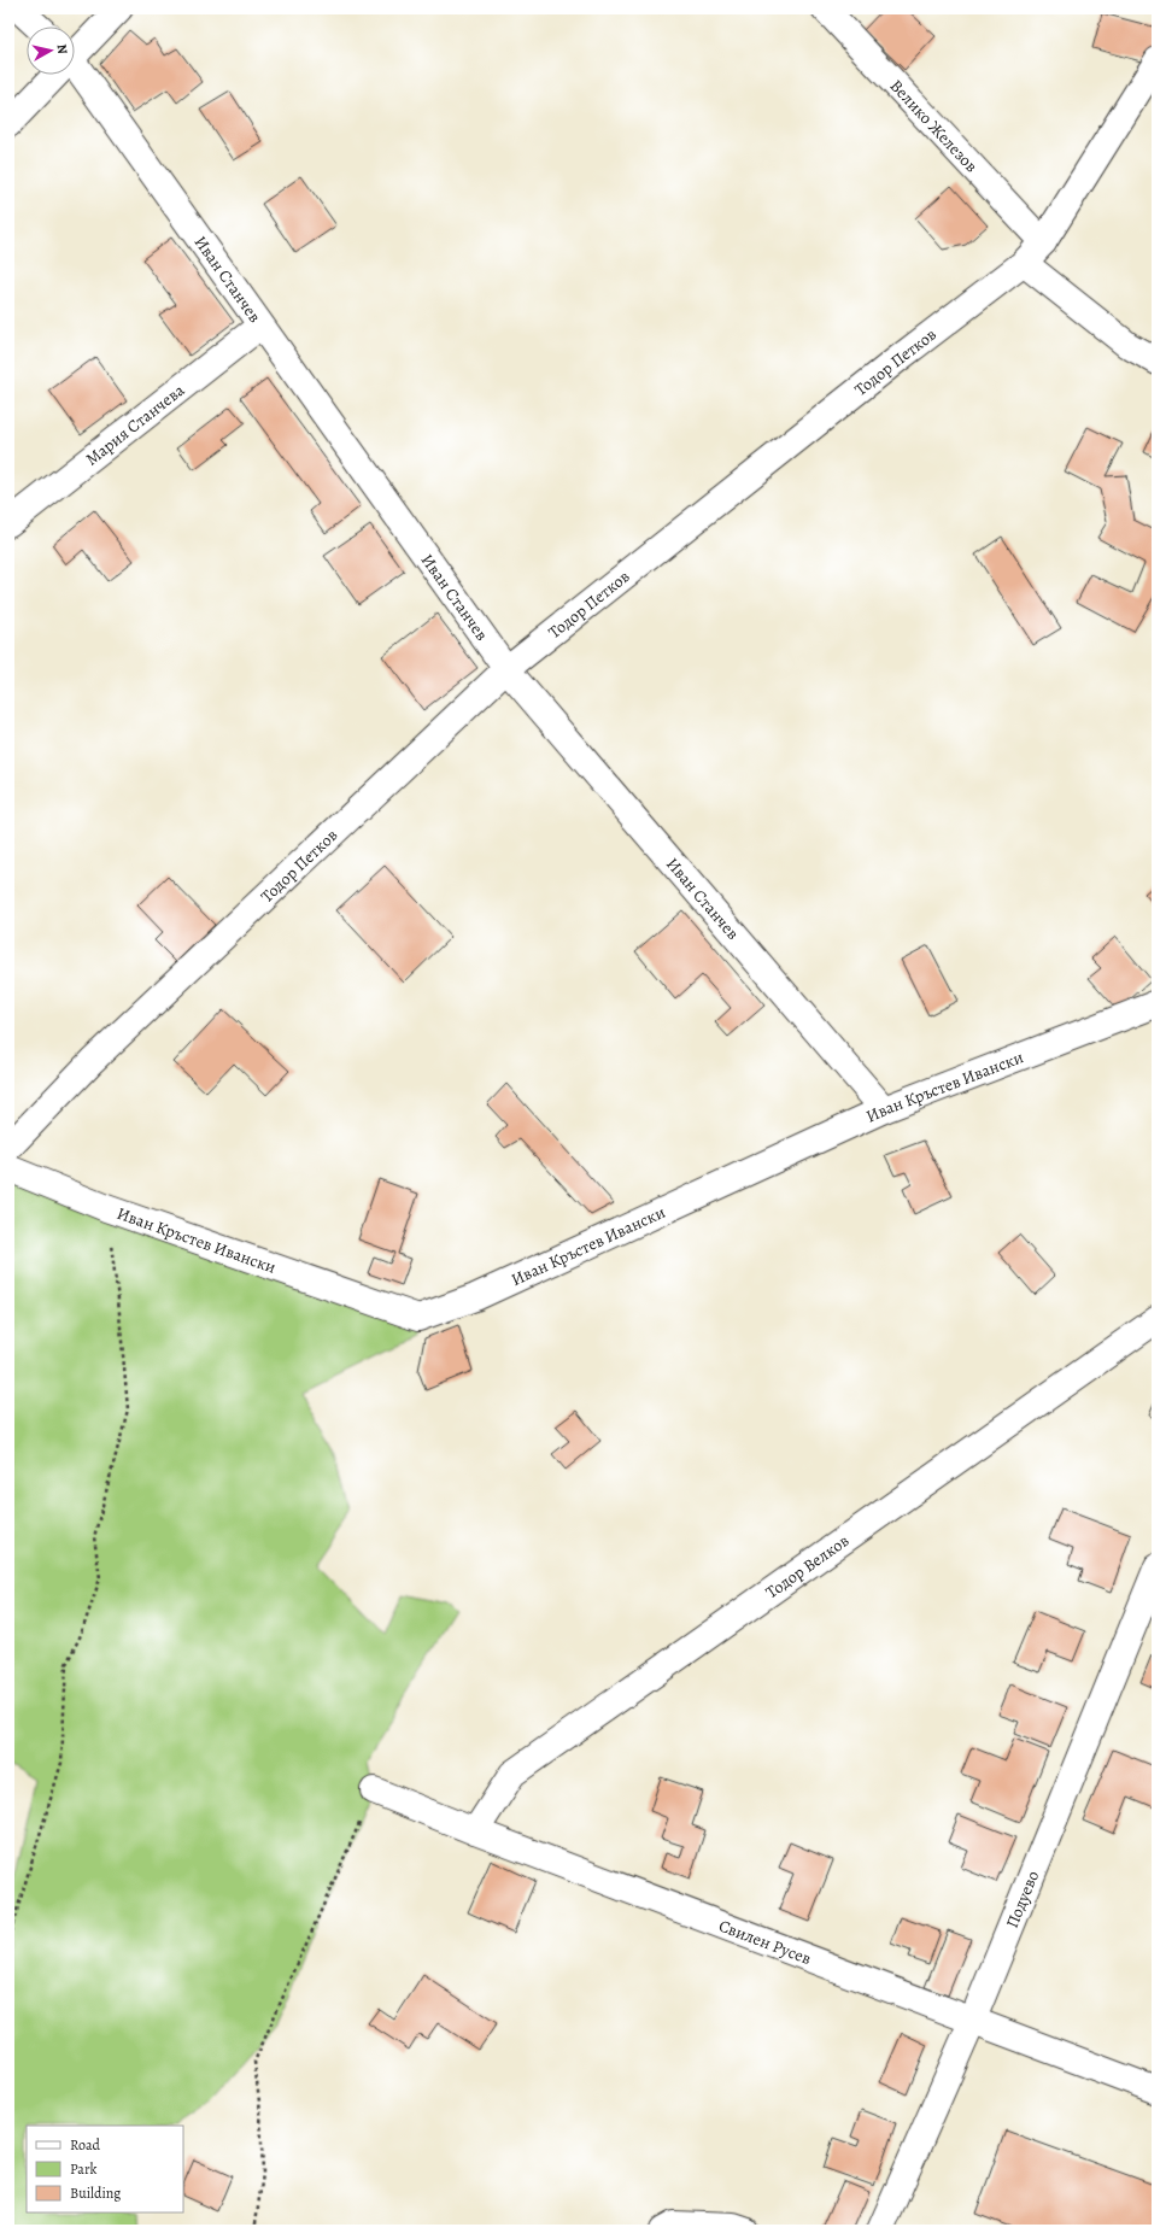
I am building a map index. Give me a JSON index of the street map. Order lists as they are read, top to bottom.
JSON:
{
  "streets": {
    "street": [
      "Велико Железов",
      "Иван Станчев",
      "Тодор Петков",
      "Мария Станчева",
      "Иван Кръстев Ивански",
      "Тодор Велков",
      "Подуево",
      "Свилен Русев"
    ]
  },
  "crossings": [
    ["Велико Железов", "Тодор Петков"],
    ["Иван Станчев", "Тодор Петков"],
    ["Иван Станчев", "Мария Станчева"],
    ["Иван Станчев", "Иван Кръстев Ивански"],
    ["Тодор Велков", "Свилен Русев"],
    ["Подуево", "Свилен Русев"]
  ],
  "legend": ["Road", "Park", "Building"],
  "north": "right"
}
